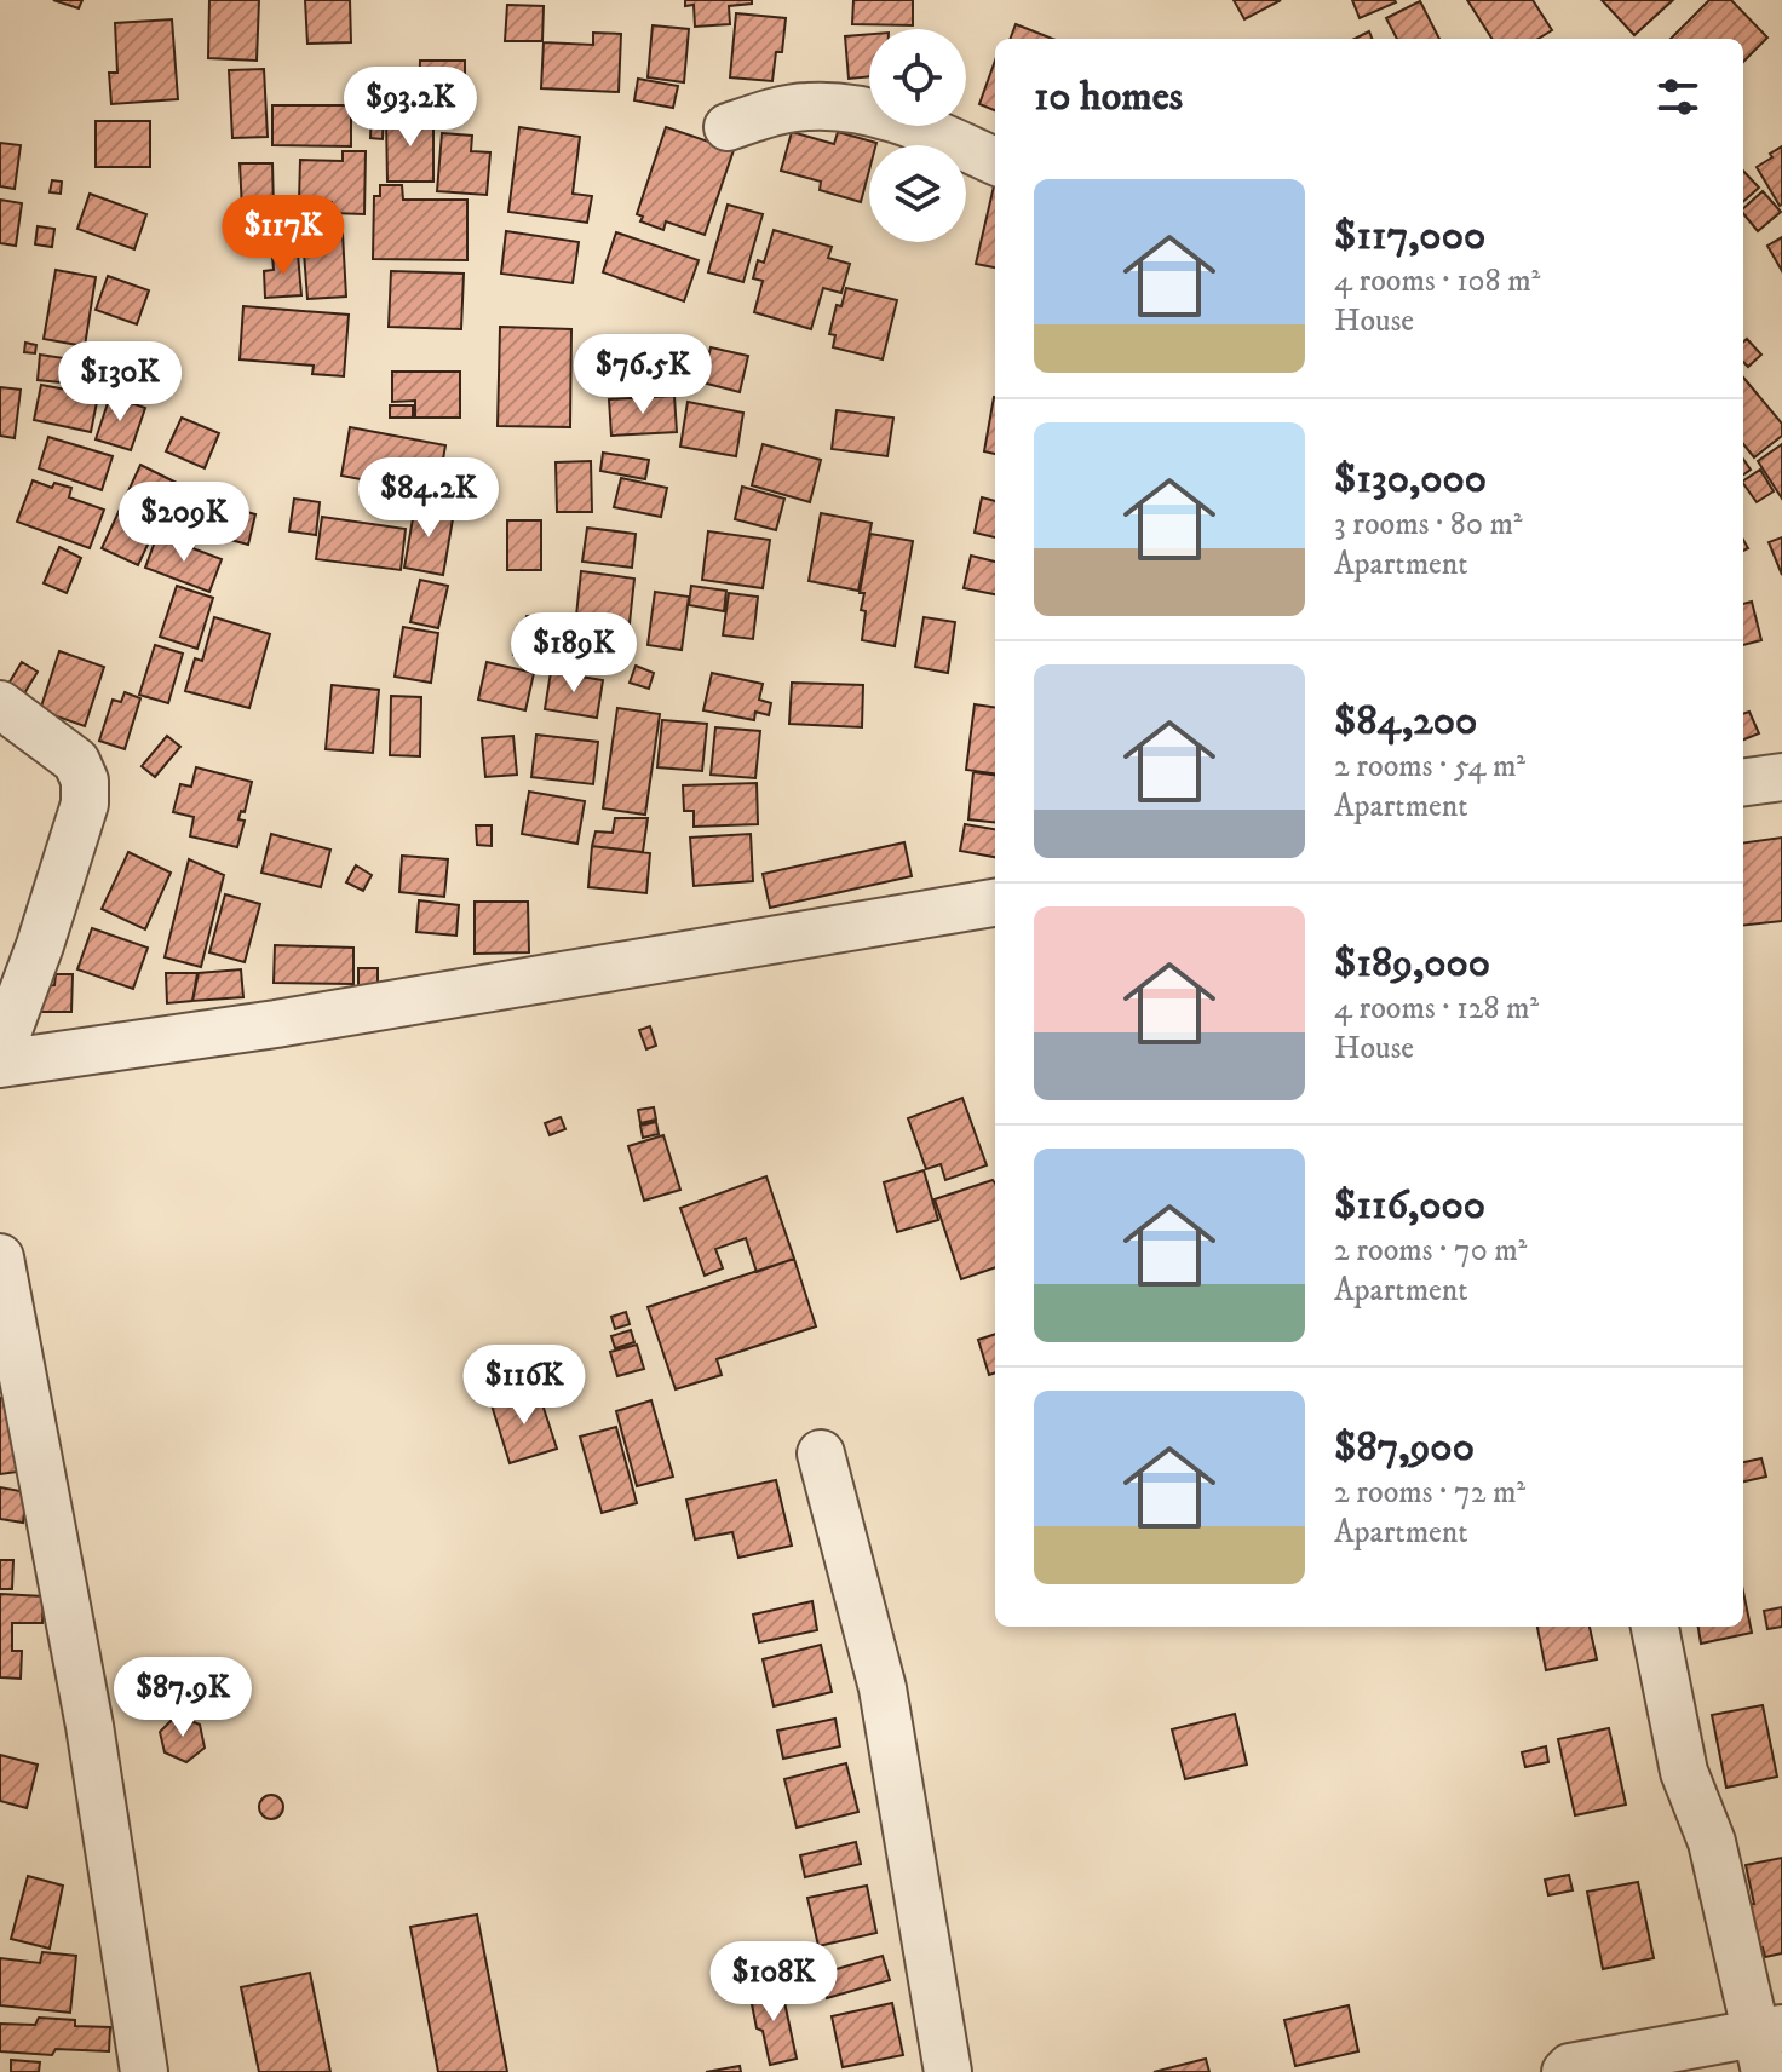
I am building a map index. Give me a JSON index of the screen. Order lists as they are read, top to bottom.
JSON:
{
  "page": {
    "heading": "10 homes",
    "price": [
      "$93.2K",
      "$117K",
      "$76.5K",
      "$130K",
      "$84.2K",
      "$209K",
      "$189K",
      "$116K",
      "$87.9K",
      "$108K"
    ],
    "list": [
      {
        "name": "$117,000",
        "note": "4 rooms · 108 m² · House"
      },
      {
        "name": "$130,000",
        "note": "3 rooms · 80 m² · Apartment"
      },
      {
        "name": "$84,200",
        "note": "2 rooms · 54 m² · Apartment"
      },
      {
        "name": "$189,000",
        "note": "4 rooms · 128 m² · House"
      },
      {
        "name": "$116,000",
        "note": "2 rooms · 70 m² · Apartment"
      },
      {
        "name": "$87,900",
        "note": "2 rooms · 72 m² · Apartment"
      }
    ]
  }
}
